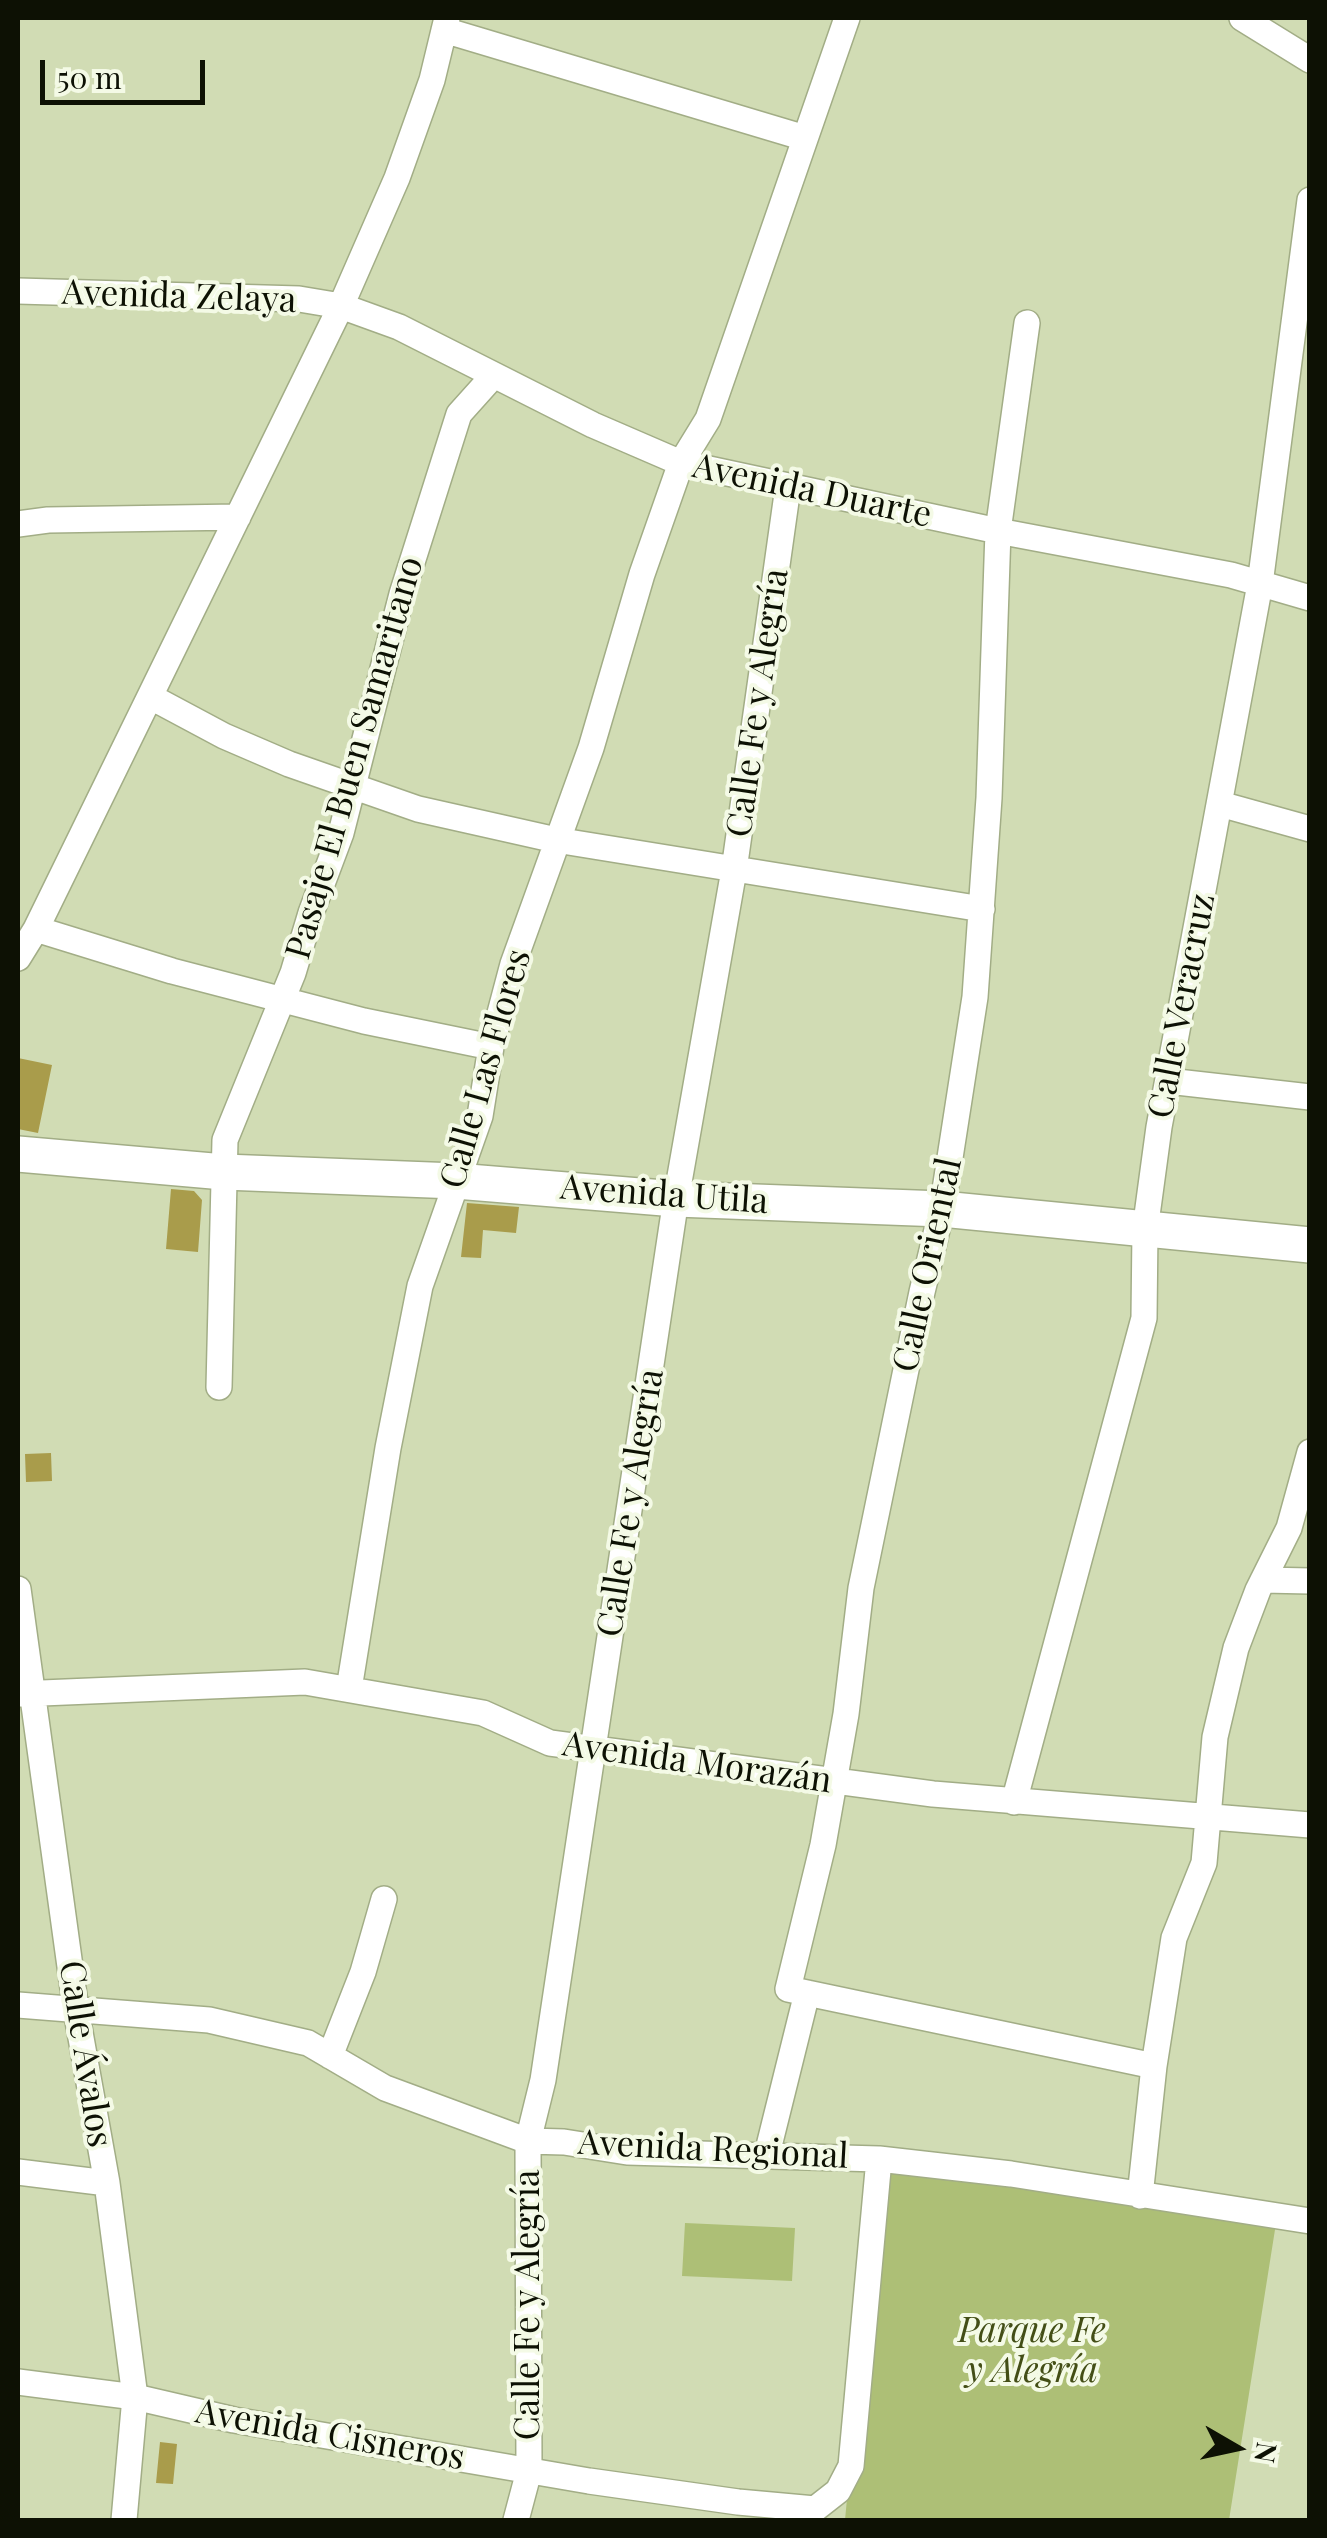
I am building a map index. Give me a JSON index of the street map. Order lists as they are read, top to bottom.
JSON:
{
  "streets": {
    "street": [
      "Avenida Zelaya",
      "Avenida Duarte",
      "Calle Fe y Alegría",
      "Pasaje El Buen Samaritano",
      "Calle Veracruz",
      "Calle Las Flores",
      "Avenida Utila",
      "Calle Oriental",
      "Avenida Morazán",
      "Calle Ávalos",
      "Avenida Regional",
      "Avenida Cisneros"
    ]
  },
  "crossings": [
    ["Avenida Zelaya", "Avenida Duarte"],
    ["Avenida Duarte", "Calle Fe y Alegría"],
    ["Avenida Duarte", "Pasaje El Buen Samaritano"],
    ["Avenida Duarte", "Calle Veracruz"],
    ["Avenida Duarte", "Calle Las Flores"],
    ["Avenida Duarte", "Calle Oriental"],
    ["Calle Fe y Alegría", "Avenida Utila"],
    ["Calle Fe y Alegría", "Avenida Morazán"],
    ["Calle Fe y Alegría", "Avenida Regional"],
    ["Calle Fe y Alegría", "Avenida Cisneros"],
    ["Pasaje El Buen Samaritano", "Avenida Utila"],
    ["Calle Veracruz", "Avenida Utila"],
    ["Calle Veracruz", "Avenida Morazán"],
    ["Calle Las Flores", "Avenida Utila"],
    ["Calle Las Flores", "Avenida Morazán"],
    ["Avenida Utila", "Calle Oriental"],
    ["Calle Oriental", "Avenida Morazán"],
    ["Calle Oriental", "Avenida Regional"],
    ["Avenida Morazán", "Calle Ávalos"],
    ["Calle Ávalos", "Avenida Regional"],
    ["Calle Ávalos", "Avenida Cisneros"],
    ["Avenida Regional", "Avenida Cisneros"]
  ],
  "parks": ["Parque Fe y Alegría"],
  "scale_bar": "50 m",
  "north": "right"
}
